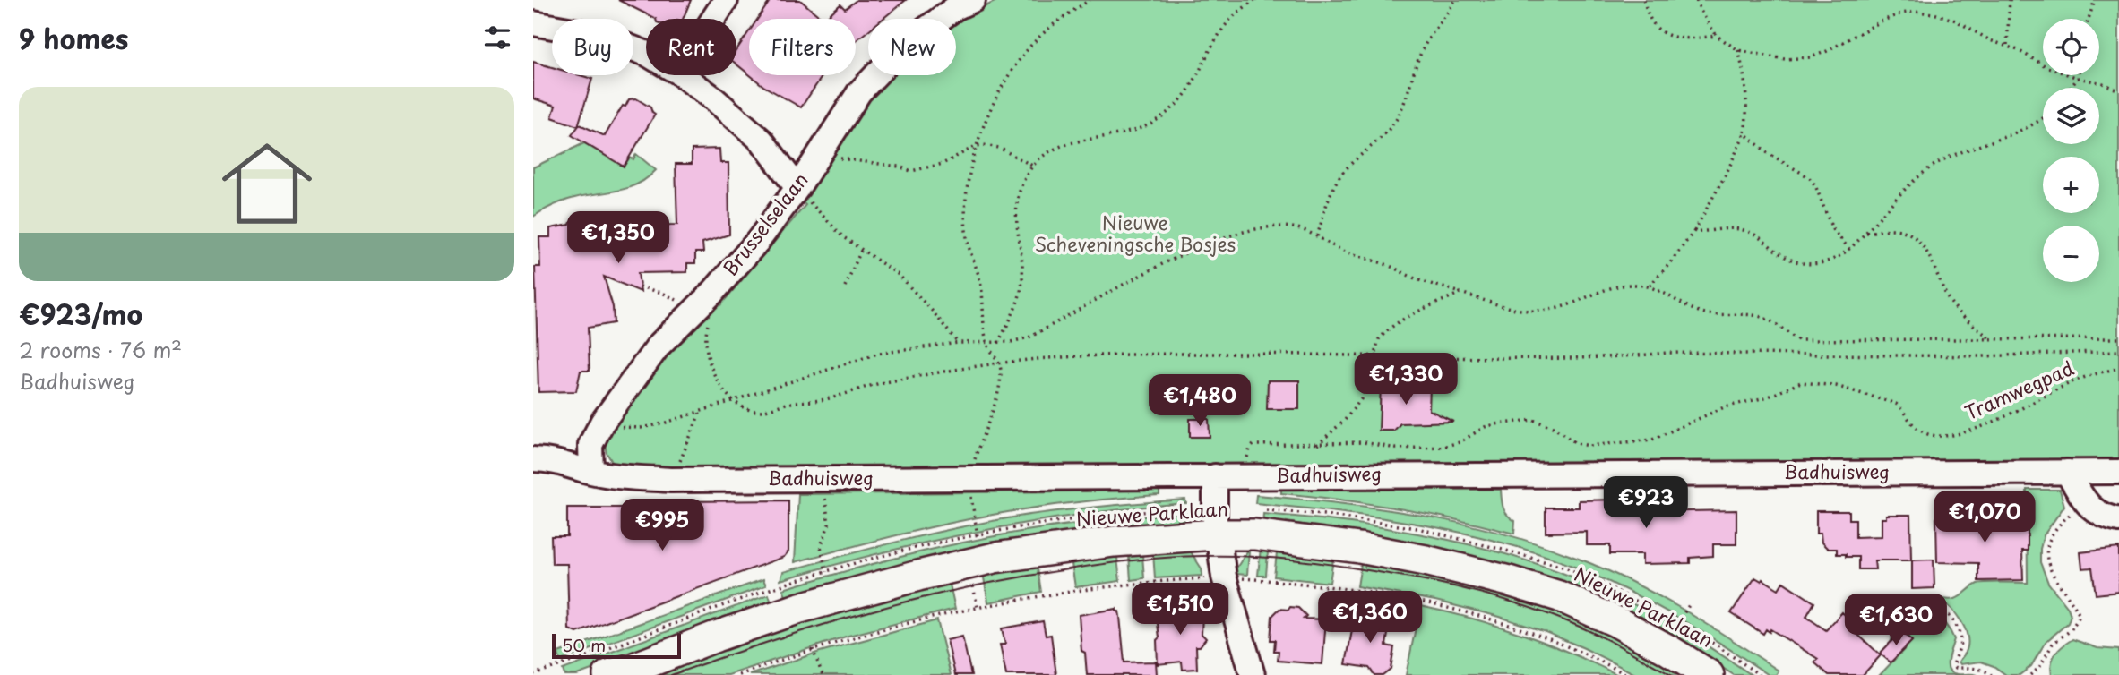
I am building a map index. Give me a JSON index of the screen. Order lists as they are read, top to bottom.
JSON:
{
  "streets": {
    "main road": ["Nieuwe Parklaan"],
    "street": ["Brusselselaan", "Badhuisweg"],
    "path": ["Tramwegpad"]
  },
  "crossings": [
    ["Brusselselaan", "Badhuisweg"],
    ["Tramwegpad", "Badhuisweg"]
  ],
  "parks": ["Nieuwe Scheveningsche Bosjes"],
  "scale_bar": "50 m",
  "page": {
    "heading": "9 homes",
    "map_buttons": ["+", "−"],
    "chip": [
      "Buy",
      "Rent",
      "Filters",
      "New"
    ],
    "list": [
      {
        "name": "€923/mo",
        "note": "2 rooms · 76 m² · Badhuisweg"
      }
    ],
    "price": [
      "€1,350",
      "€1,330",
      "€1,480",
      "€923",
      "€1,070",
      "€995",
      "€1,510",
      "€1,360",
      "€1,630"
    ],
    "scale": "50 m"
  }
}
